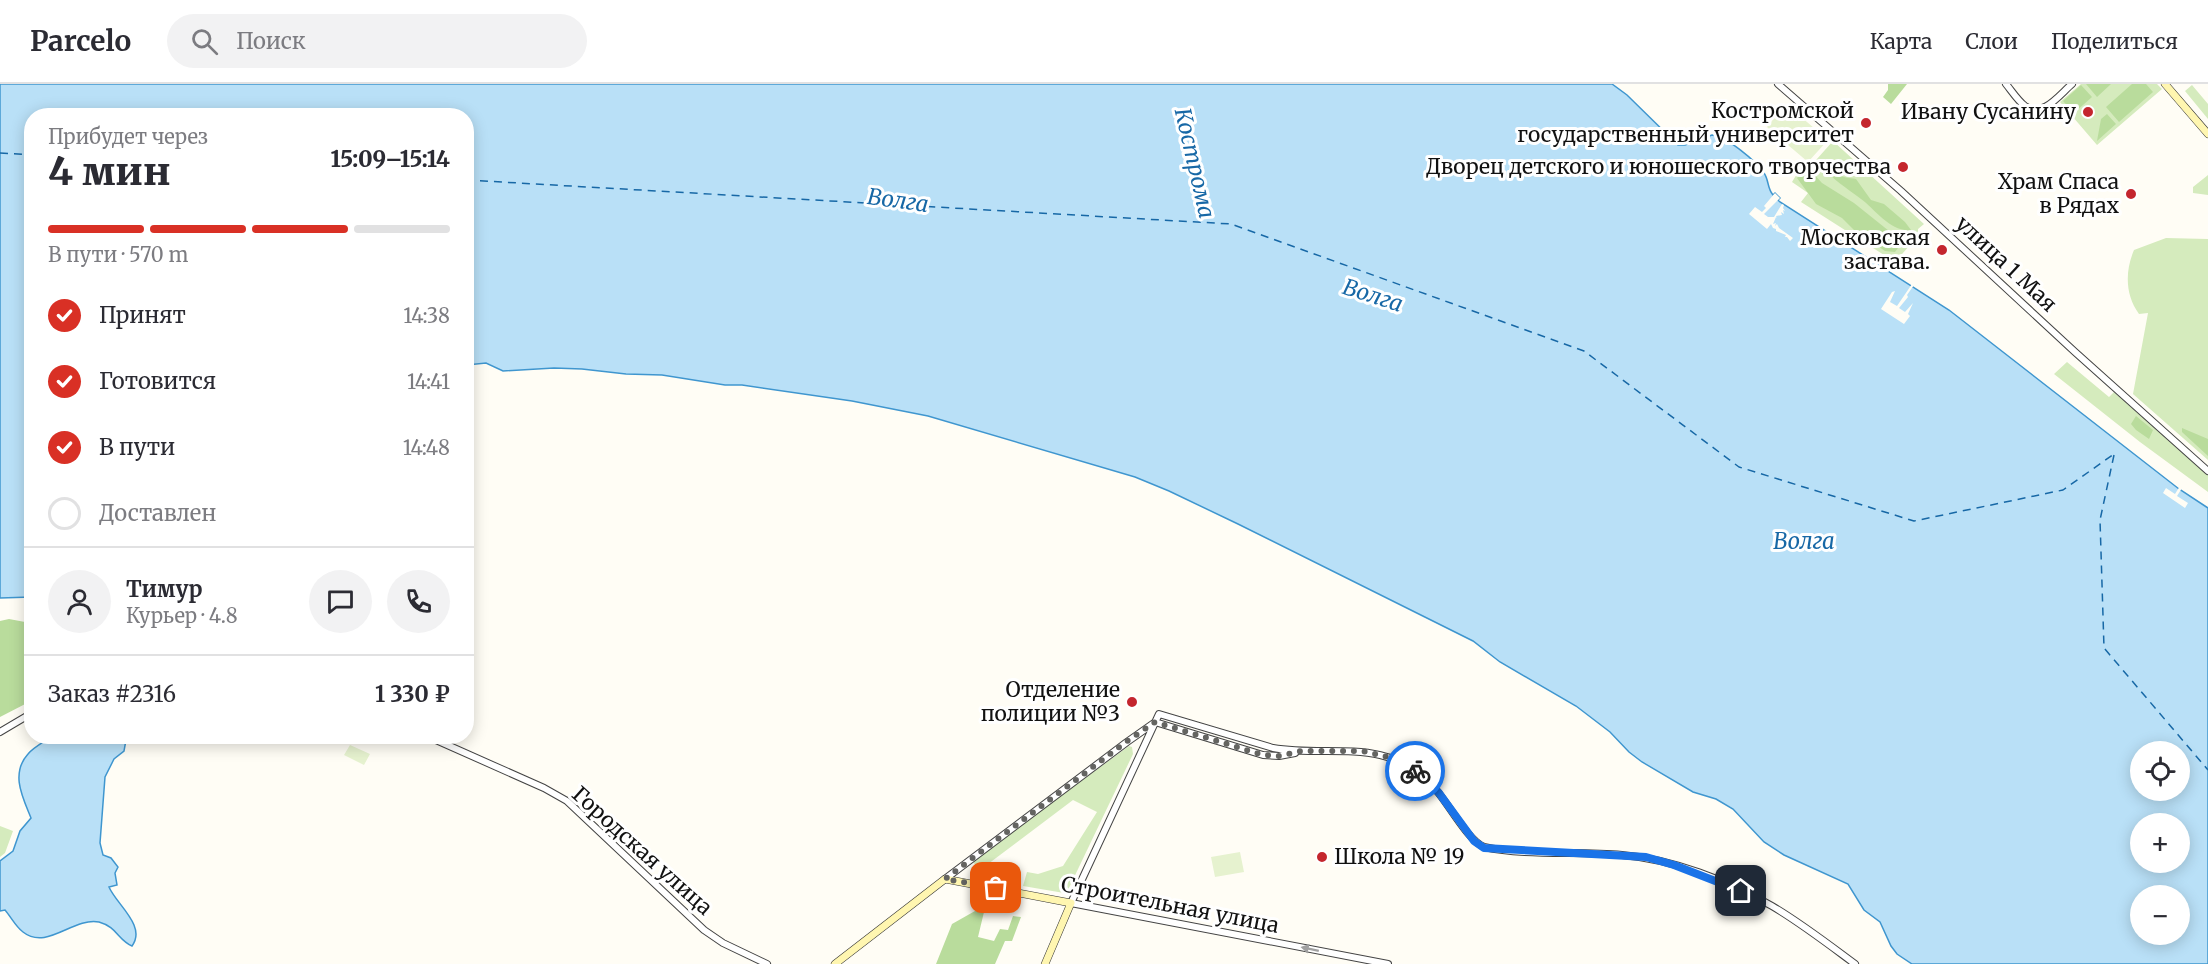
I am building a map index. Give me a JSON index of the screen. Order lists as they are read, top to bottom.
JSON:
{
  "streets": {
    "main road": ["Строительная улица"],
    "street": ["улица 1 Мая", "Городская улица"]
  },
  "one_way": ["Строительная улица"],
  "water": ["Кострома", "Волга"],
  "places": [
    "Ивану Сусанину",
    "Костромской государственный университет",
    "Дворец детского и юношеского творчества",
    "Храм Спаса в Рядах",
    "Московская застава.",
    "Отделение полиции №3",
    "Школа № 19"
  ],
  "page": {
    "header": "Parcelo",
    "search": "Поиск",
    "nav": ["Карта", "Слои", "Поделиться"],
    "heading": ["4 мин", "Прибудет через", "15:09–15:14"],
    "panel": [
      "Тимур",
      "Курьер · 4.8",
      "Заказ #2316",
      "1 330 ₽"
    ],
    "bar": "В пути · 570 m",
    "list": [
      ["Принят", "14:38"],
      ["Готовится", "14:41"],
      ["В пути", "14:48"],
      "Доставлен"
    ],
    "map_buttons": ["+", "−"]
  }
}
